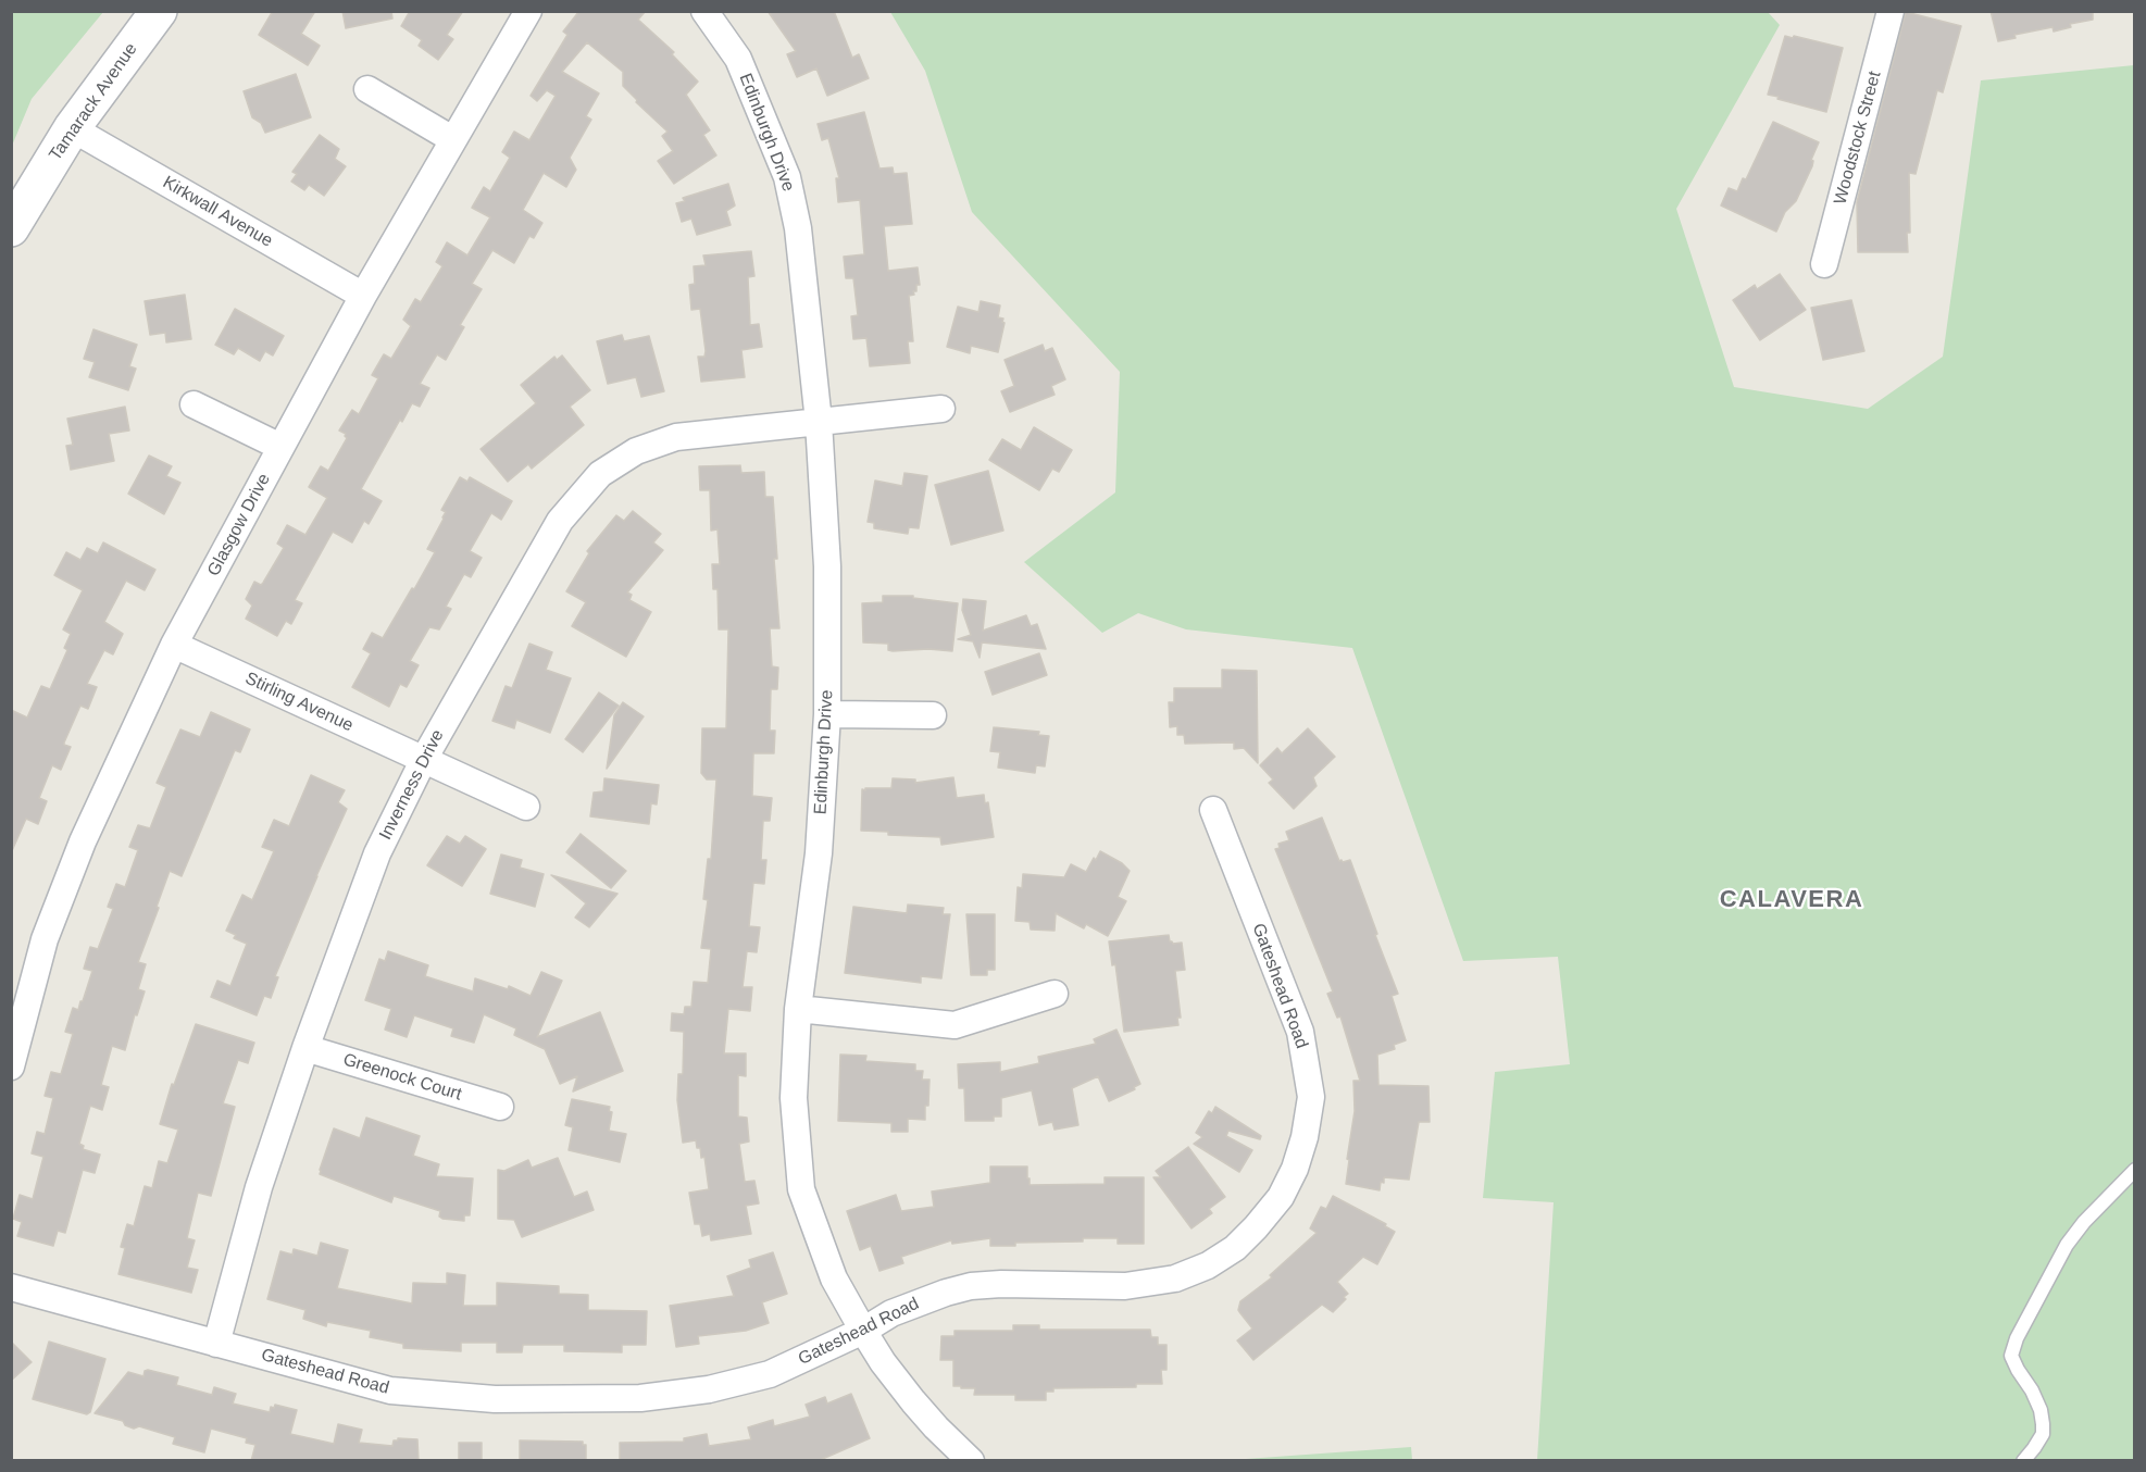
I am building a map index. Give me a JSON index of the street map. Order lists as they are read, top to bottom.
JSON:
{
  "streets": {
    "main road": ["Tamarack Avenue"],
    "street": [
      "Edinburgh Drive",
      "Woodstock Street",
      "Kirkwall Avenue",
      "Glasgow Drive",
      "Stirling Avenue",
      "Inverness Drive",
      "Gateshead Road",
      "Greenock Court"
    ]
  },
  "crossings": [
    ["Tamarack Avenue", "Kirkwall Avenue"],
    ["Edinburgh Drive", "Inverness Drive"],
    ["Edinburgh Drive", "Gateshead Road"],
    ["Kirkwall Avenue", "Glasgow Drive"],
    ["Glasgow Drive", "Stirling Avenue"],
    ["Stirling Avenue", "Inverness Drive"],
    ["Inverness Drive", "Gateshead Road"],
    ["Inverness Drive", "Greenock Court"]
  ],
  "districts": ["CALAVERA"]
}
